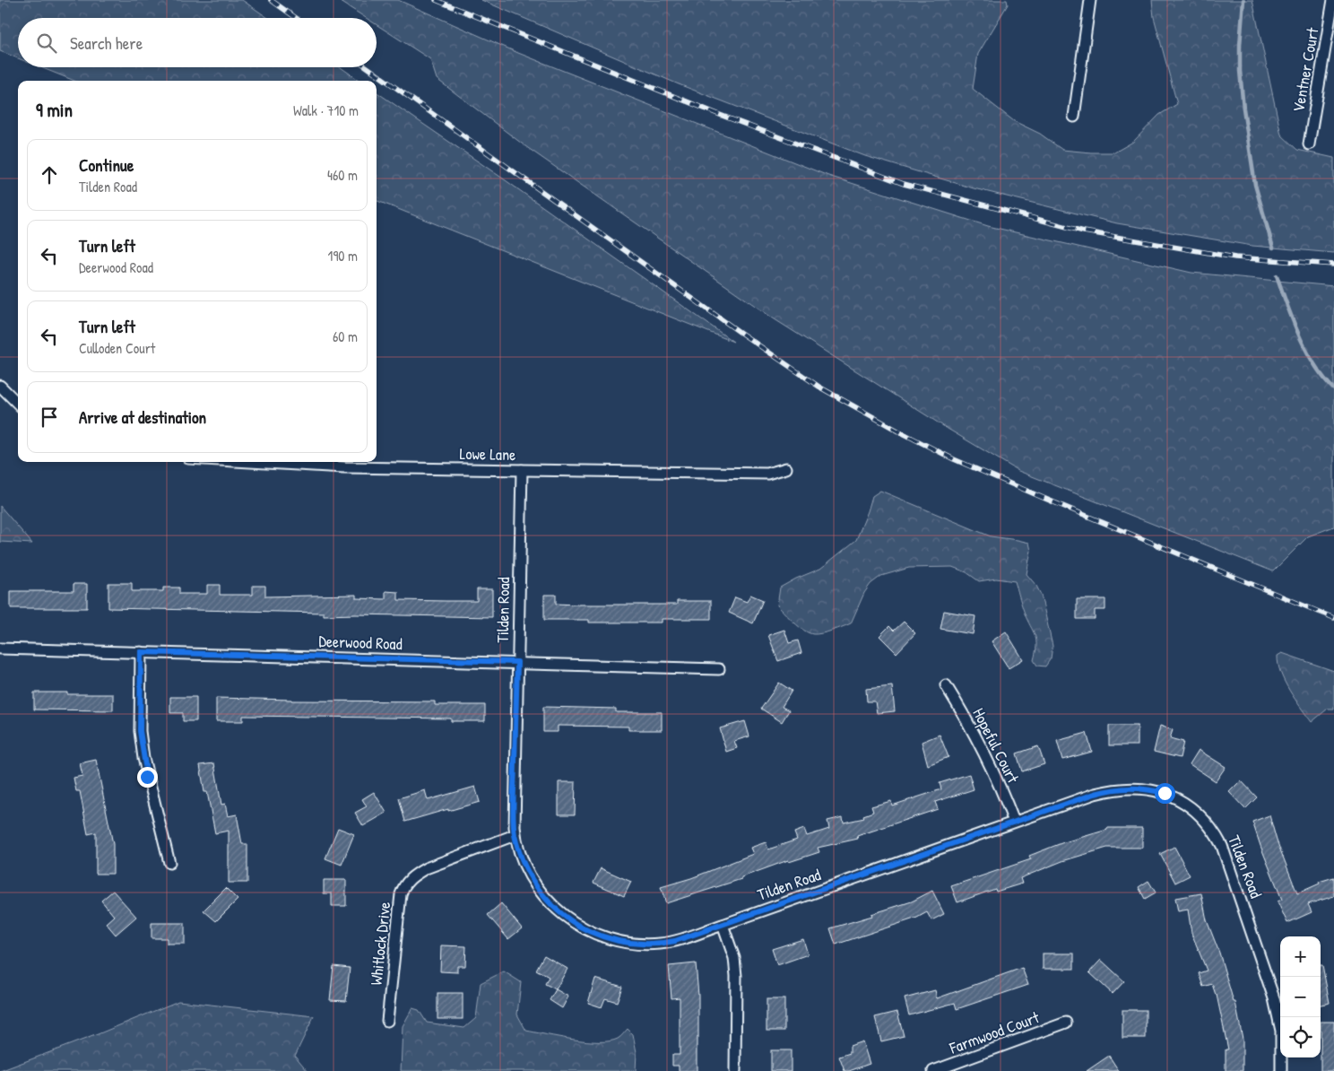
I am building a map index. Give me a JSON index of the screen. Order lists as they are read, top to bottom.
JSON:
{
  "streets": {
    "street": [
      "Ventner Court",
      "Lowe Lane",
      "Tilden Road",
      "Deerwood Road",
      "Hopeful Court",
      "Whitlock Drive",
      "Farmwood Court"
    ]
  },
  "crossings": [
    ["Lowe Lane", "Tilden Road"],
    ["Tilden Road", "Deerwood Road"],
    ["Tilden Road", "Hopeful Court"],
    ["Tilden Road", "Whitlock Drive"]
  ],
  "page": {
    "search": "Search here",
    "heading": ["9 min", "Walk · 710 m"],
    "list": [
      ["Continue", "Tilden Road", "460 m"],
      ["Turn left", "Deerwood Road", "190 m"],
      ["Turn left", "Culloden Court", "60 m"],
      "Arrive at destination"
    ],
    "map_buttons": ["+", "−"]
  }
}
